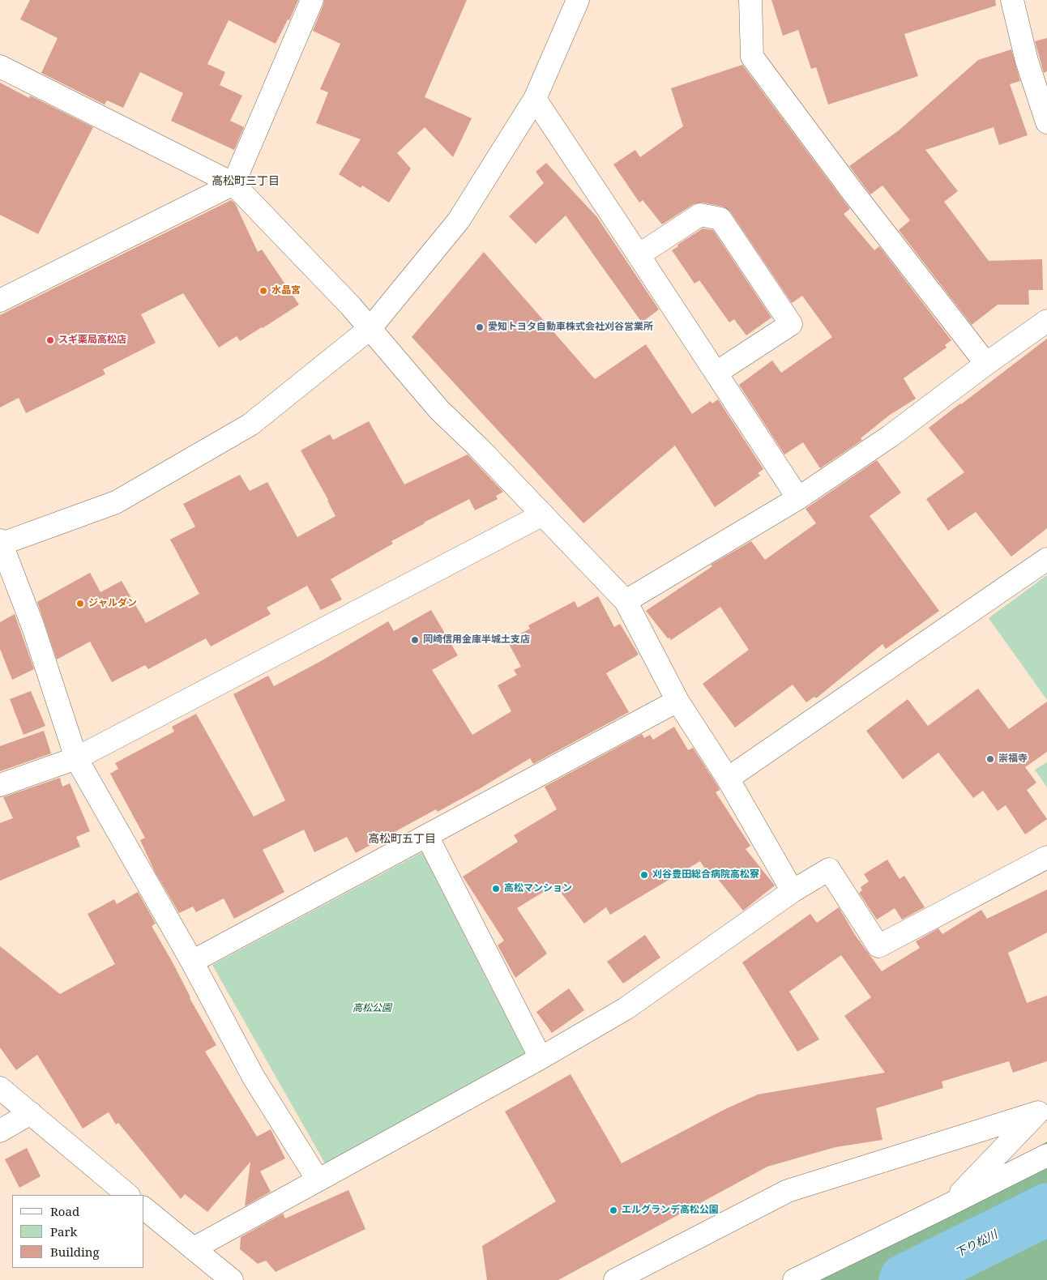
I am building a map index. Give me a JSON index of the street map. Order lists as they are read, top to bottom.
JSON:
{
  "districts": ["高松町三丁目", "高松町五丁目"],
  "water": ["下り松川"],
  "parks": ["高松公園"],
  "places": [
    "水晶宮",
    "愛知トヨタ自動車株式会社刈谷営業所",
    "スギ薬局高松店",
    "ジャルダン",
    "岡崎信用金庫半城土支店",
    "崇福寺",
    "刈谷豊田総合病院高松寮",
    "高松マンション",
    "エルグランデ高松公園"
  ],
  "legend": ["Road", "Park", "Building"]
}
